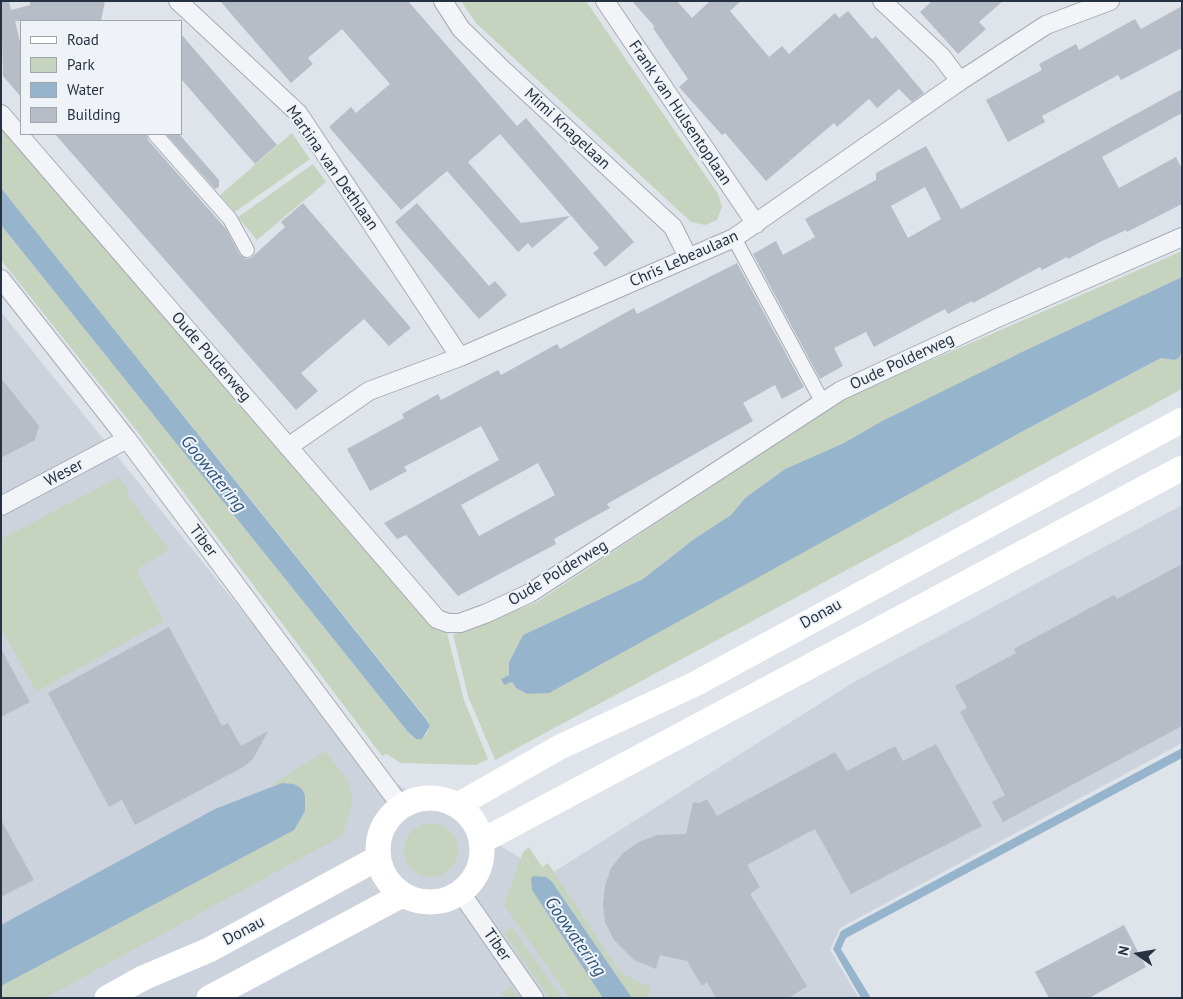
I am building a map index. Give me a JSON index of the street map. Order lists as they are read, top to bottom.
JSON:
{
  "streets": {
    "main road": ["Donau"],
    "street": [
      "Frank van Hulsentoplaan",
      "Mimi Knagelaan",
      "Martina van Dethlaan",
      "Chris Lebeaulaan",
      "Oude Polderweg",
      "Weser",
      "Tiber"
    ]
  },
  "crossings": [
    ["Frank van Hulsentoplaan", "Chris Lebeaulaan"],
    ["Mimi Knagelaan", "Chris Lebeaulaan"],
    ["Martina van Dethlaan", "Chris Lebeaulaan"],
    ["Chris Lebeaulaan", "Oude Polderweg"],
    ["Weser", "Tiber"],
    ["Tiber", "Donau"]
  ],
  "water": ["Goowatering"],
  "legend": [
    "Road",
    "Park",
    "Water",
    "Building"
  ],
  "north": "left"
}
